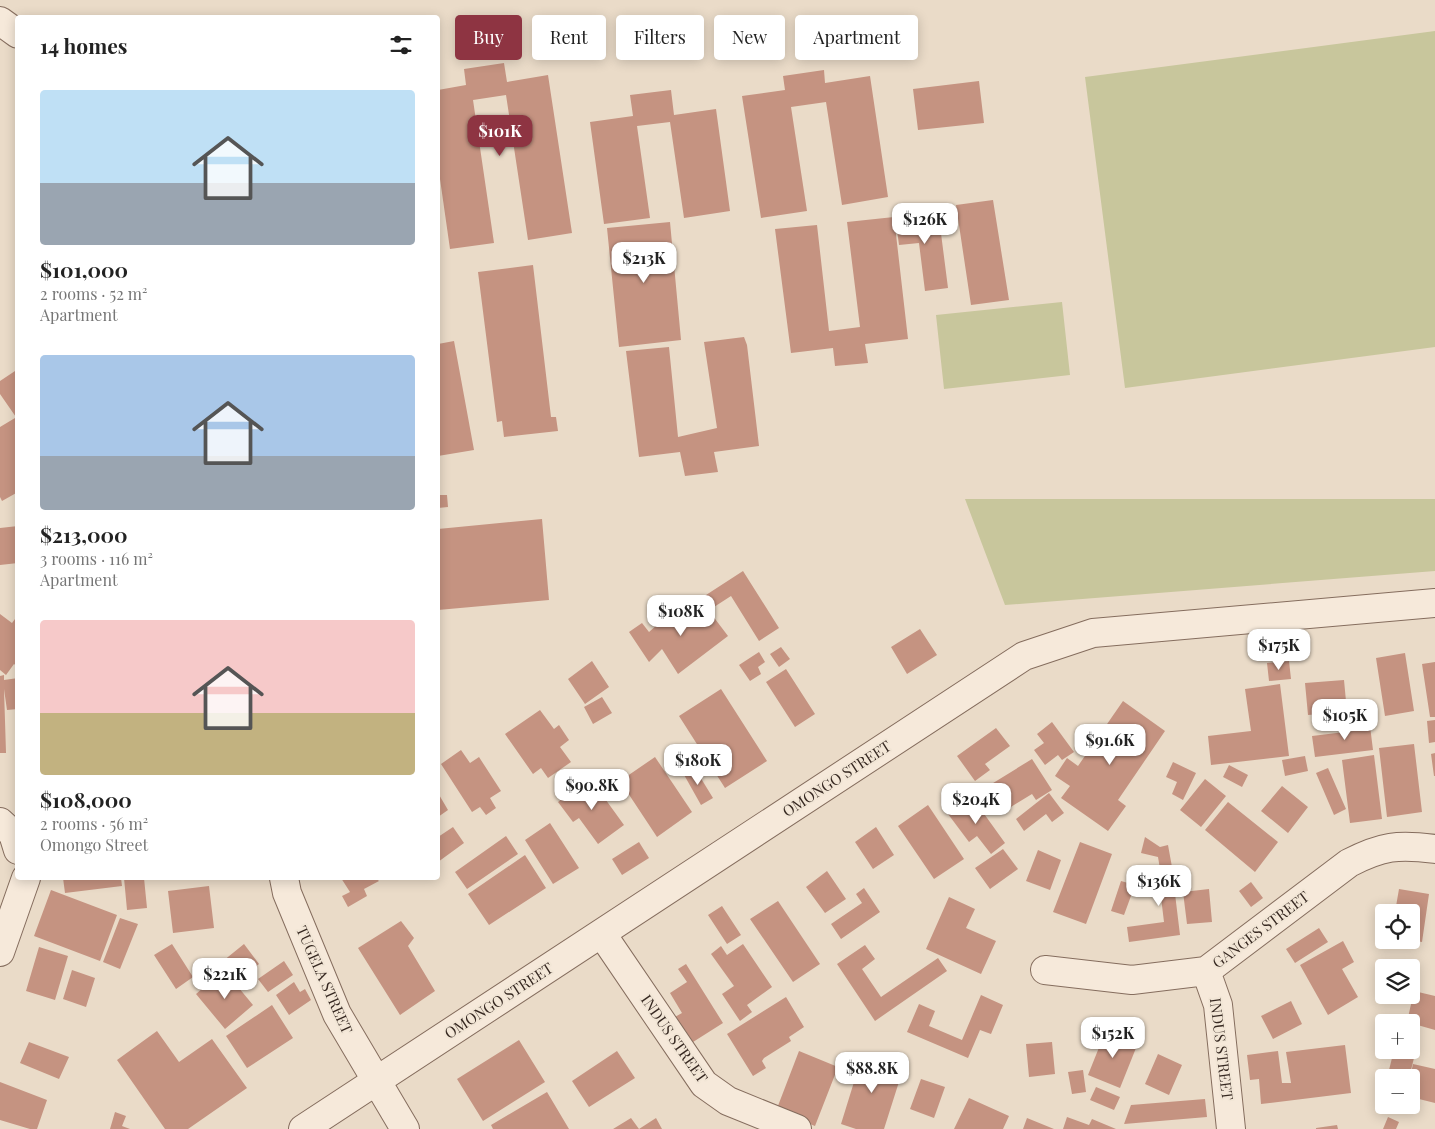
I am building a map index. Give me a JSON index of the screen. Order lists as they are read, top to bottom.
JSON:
{
  "streets": {
    "street": [
      "OMONGO STREET",
      "GANGES STREET",
      "TUGELA STREET",
      "INDUS STREET"
    ]
  },
  "crossings": [
    ["OMONGO STREET", "TUGELA STREET"],
    ["OMONGO STREET", "INDUS STREET"],
    ["GANGES STREET", "INDUS STREET"]
  ],
  "page": {
    "chip": [
      "Buy",
      "Rent",
      "Filters",
      "New",
      "Apartment"
    ],
    "heading": "14 homes",
    "list": [
      {
        "name": "$101,000",
        "note": "2 rooms · 52 m² · Apartment"
      },
      {
        "name": "$213,000",
        "note": "3 rooms · 116 m² · Apartment"
      },
      {
        "name": "$108,000",
        "note": "2 rooms · 56 m² · Omongo Street"
      }
    ],
    "price": [
      "$101K",
      "$126K",
      "$213K",
      "$108K",
      "$175K",
      "$105K",
      "$91.6K",
      "$180K",
      "$90.8K",
      "$204K",
      "$136K",
      "$221K",
      "$152K",
      "$88.8K"
    ],
    "map_buttons": ["+", "−"]
  }
}
